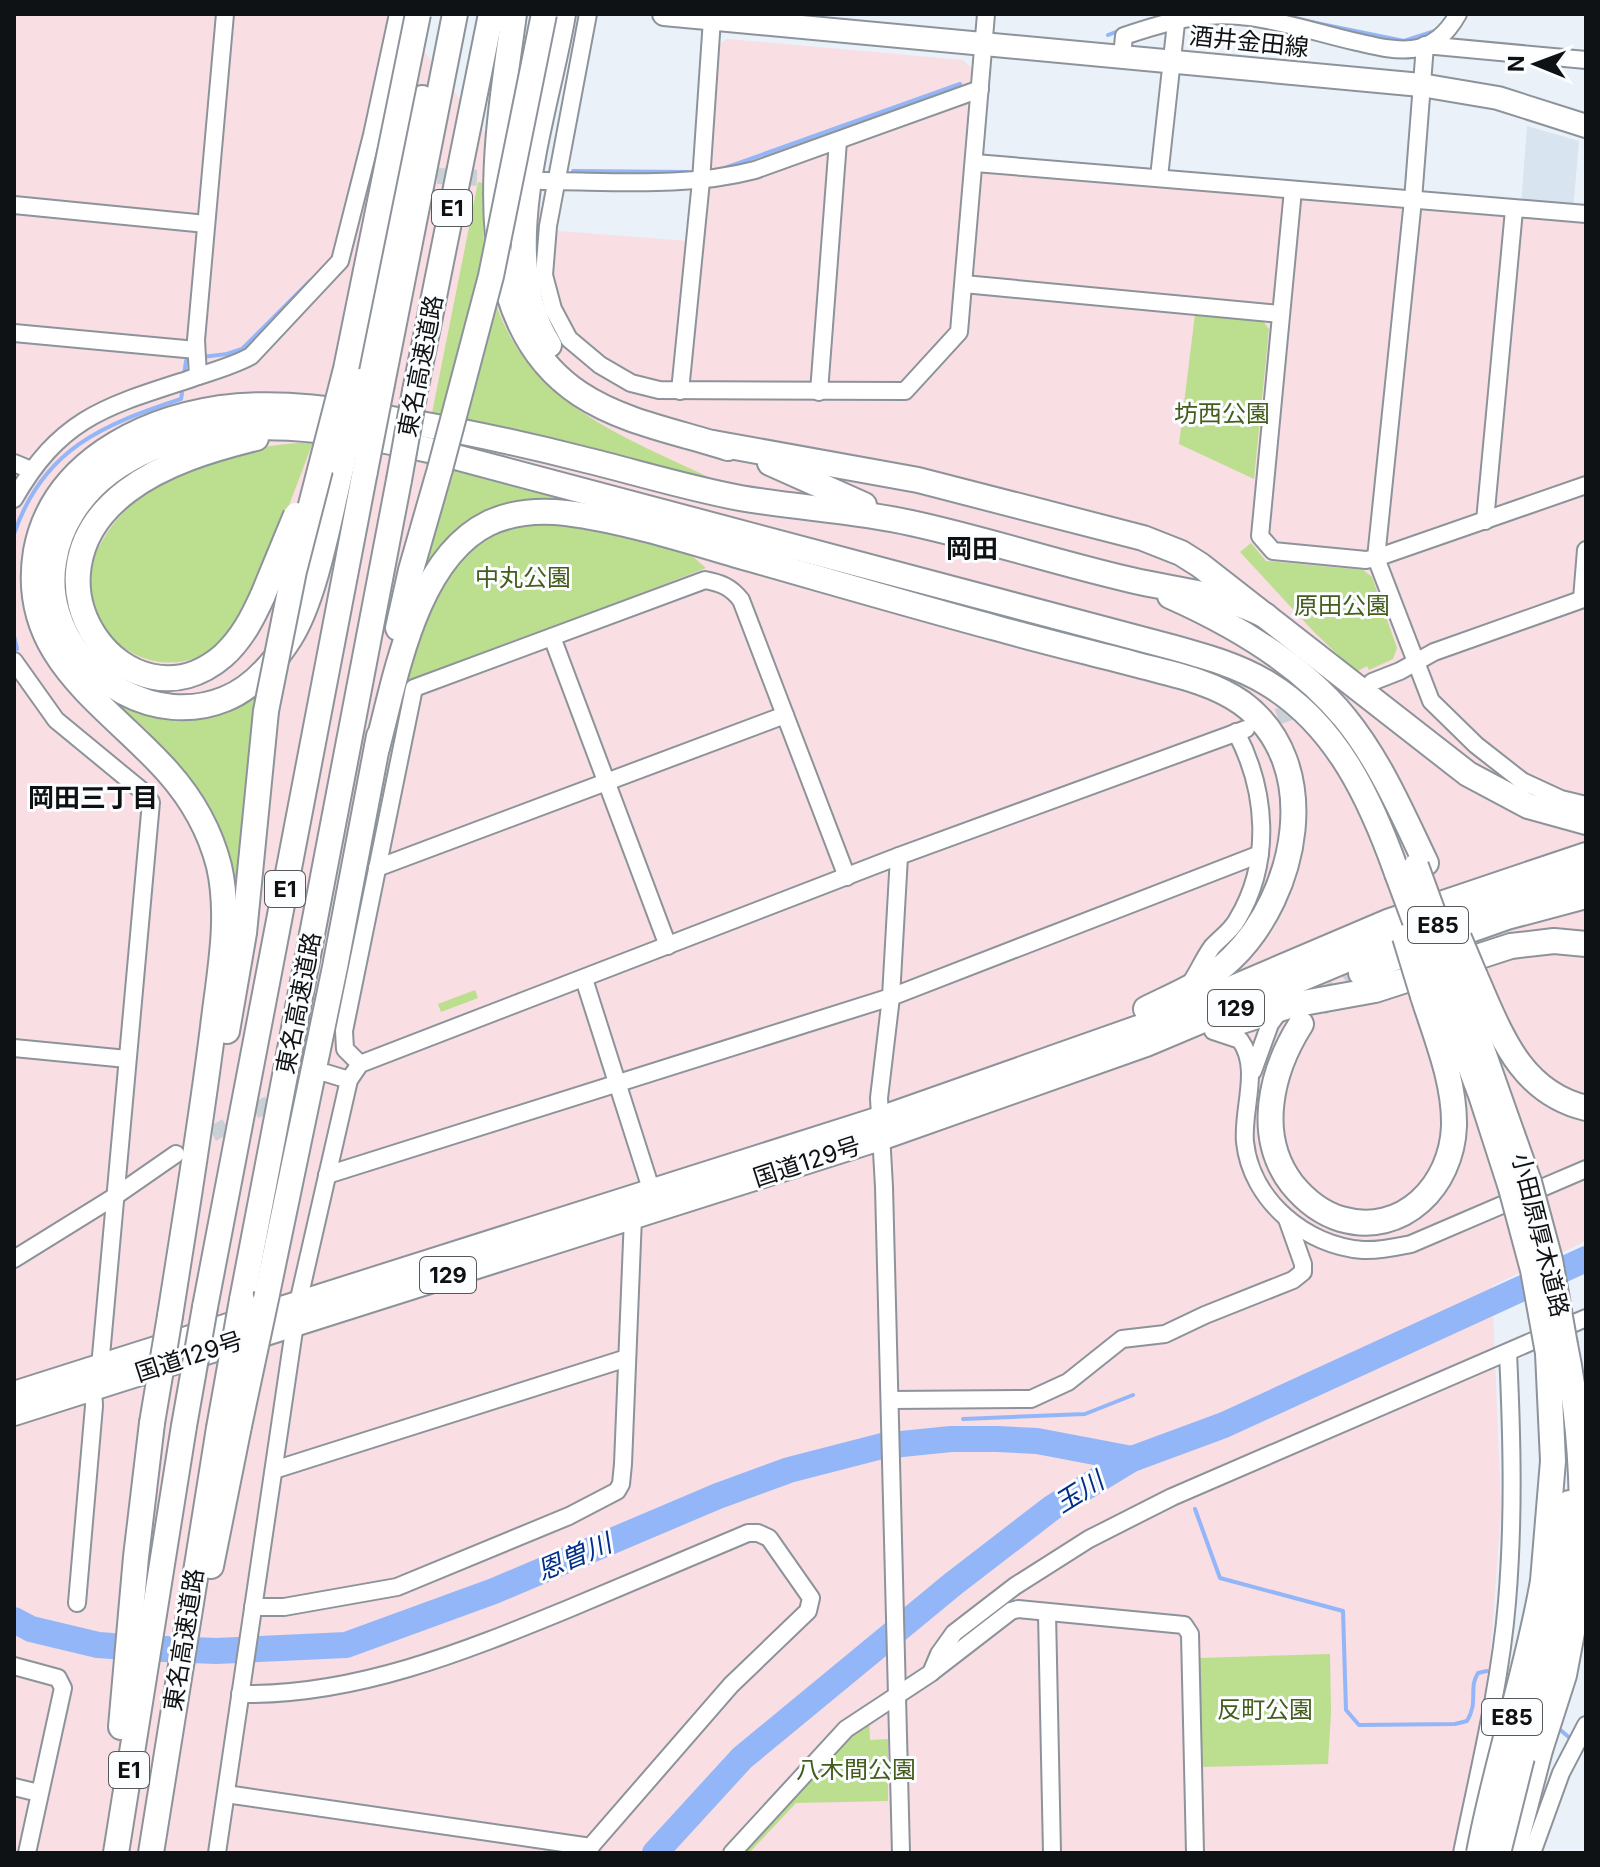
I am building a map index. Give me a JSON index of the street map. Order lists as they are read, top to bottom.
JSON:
{
  "streets": {
    "highway": [
      "E1",
      "東名高速道路",
      "E85",
      "129",
      "国道129号",
      "小田原厚木道路"
    ],
    "main road": ["酒井金田線"]
  },
  "districts": ["岡田", "岡田三丁目"],
  "water": ["玉川", "恩曽川"],
  "parks": [
    "坊西公園",
    "中丸公園",
    "原田公園",
    "反町公園",
    "八木間公園"
  ],
  "north": "left"
}
